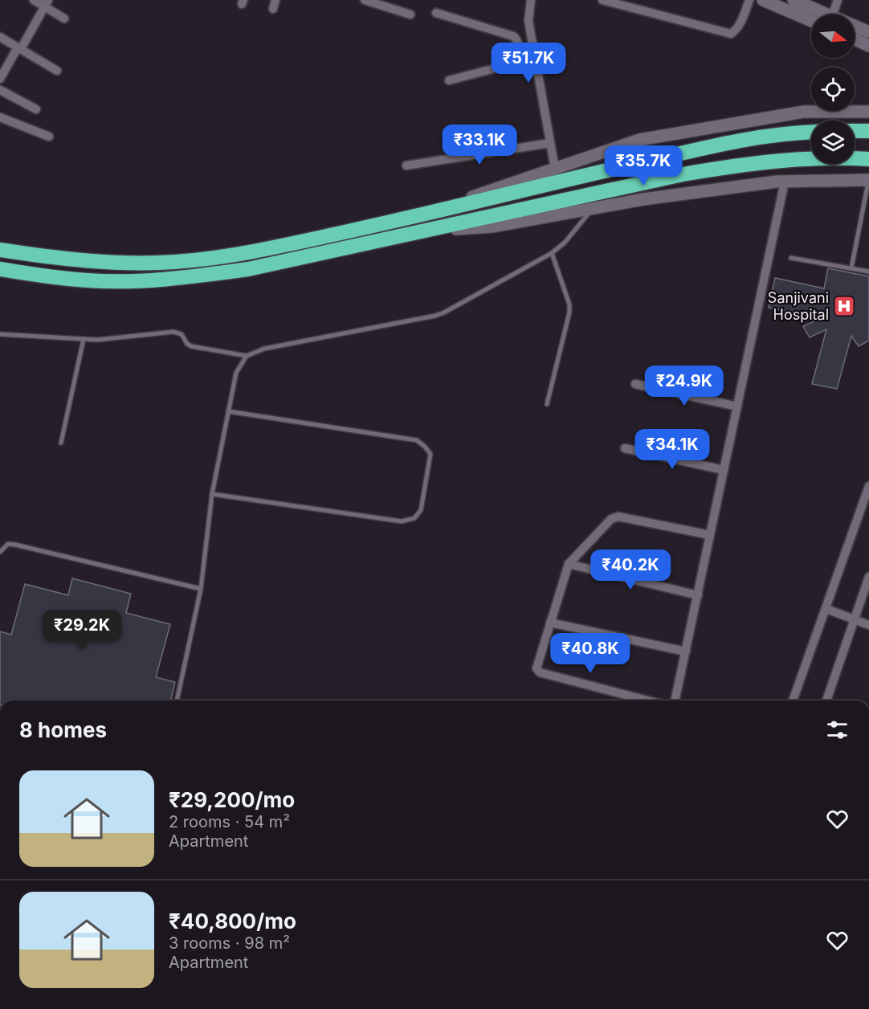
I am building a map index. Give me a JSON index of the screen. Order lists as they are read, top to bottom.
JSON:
{
  "places": {
    "hospital": ["Sanjivani Hospital"]
  },
  "north": "right",
  "page": {
    "price": [
      "₹51.7K",
      "₹33.1K",
      "₹35.7K",
      "₹24.9K",
      "₹34.1K",
      "₹40.2K",
      "₹29.2K",
      "₹40.8K"
    ],
    "heading": "8 homes",
    "list": [
      {
        "name": "₹29,200/mo",
        "note": "2 rooms · 54 m² · Apartment"
      },
      {
        "name": "₹40,800/mo",
        "note": "3 rooms · 98 m² · Apartment"
      }
    ]
  }
}
